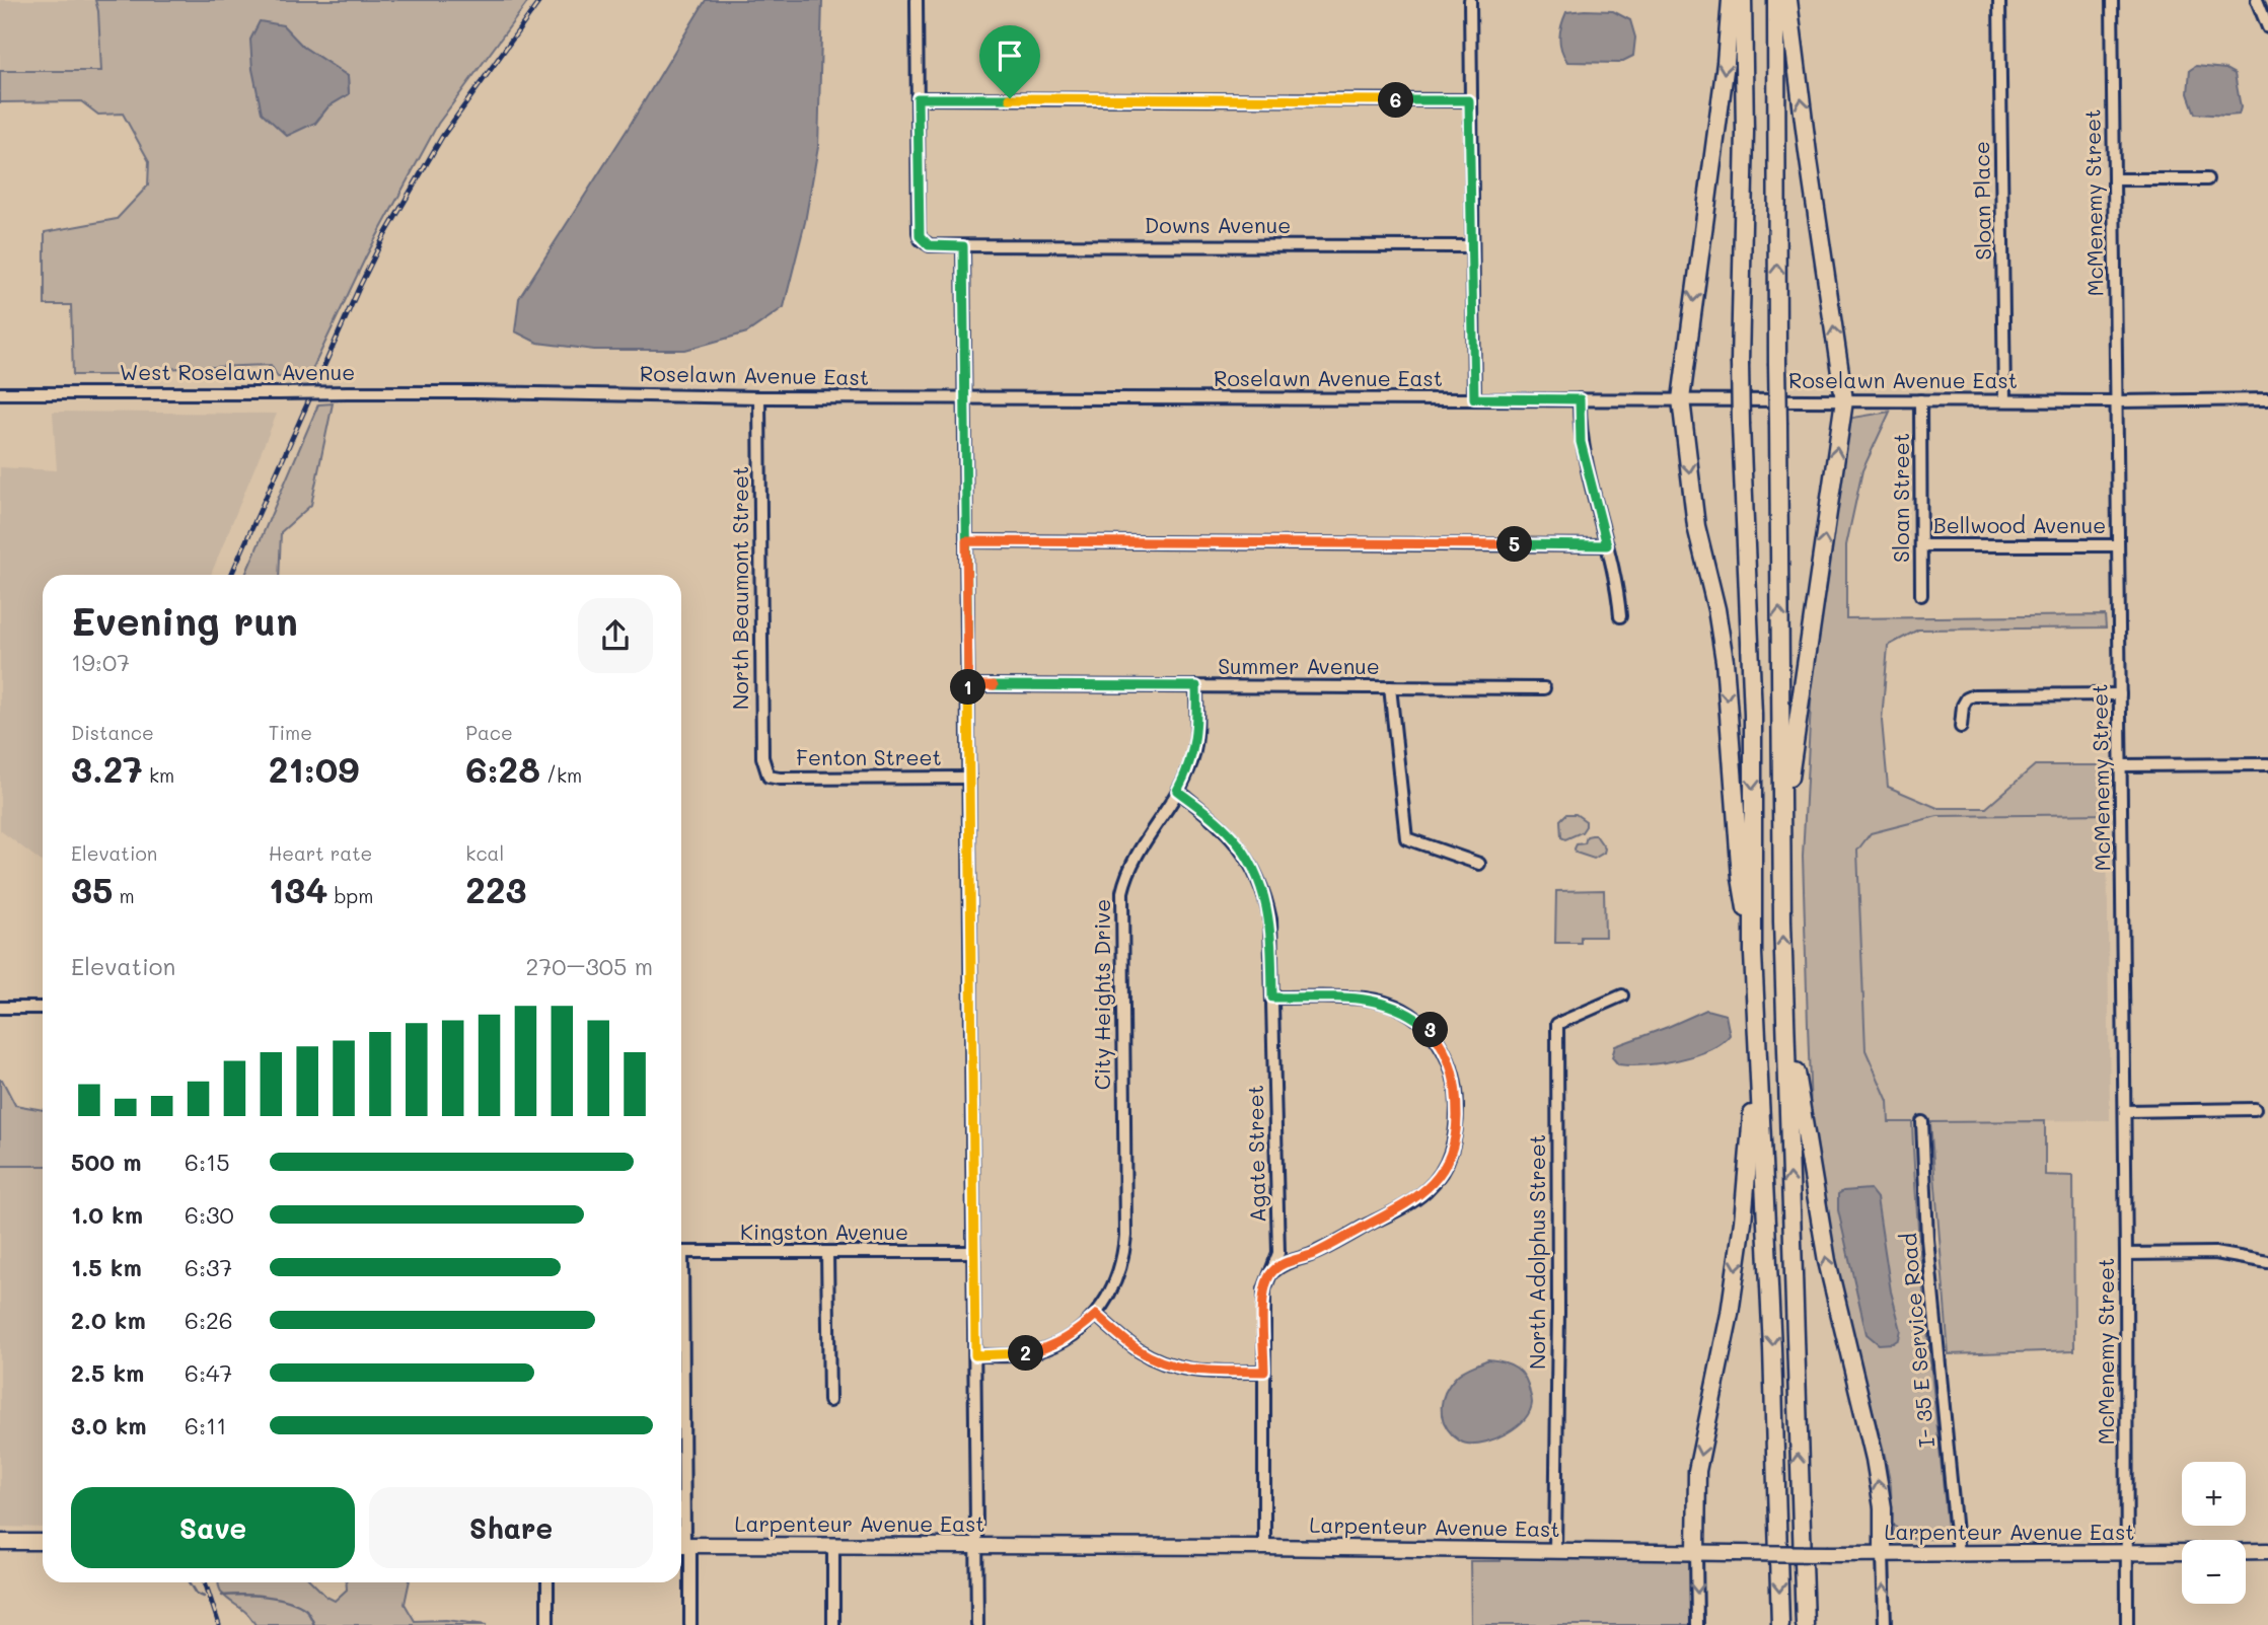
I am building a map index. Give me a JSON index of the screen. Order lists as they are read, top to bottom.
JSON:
{
  "streets": {
    "main road": ["Larpenteur Avenue East"],
    "street": [
      "Sloan Place",
      "McMenemy Street",
      "Downs Avenue",
      "West Roselawn Avenue",
      "Roselawn Avenue East",
      "Sloan Street",
      "Bellwood Avenue",
      "North Beaumont Street",
      "Summer Avenue",
      "Fenton Street",
      "City Heights Drive",
      "Agate Street",
      "Kingston Avenue",
      "North Adolphus Street",
      "I- 35 E Service Road"
    ]
  },
  "crossings": [
    ["Sloan Place", "Roselawn Avenue East"],
    ["McMenemy Street", "Roselawn Avenue East"],
    ["McMenemy Street", "Bellwood Avenue"],
    ["McMenemy Street", "Larpenteur Avenue East"],
    ["West Roselawn Avenue", "Roselawn Avenue East"],
    ["Roselawn Avenue East", "Sloan Street"],
    ["Roselawn Avenue East", "North Beaumont Street"],
    ["Sloan Street", "Bellwood Avenue"],
    ["North Beaumont Street", "Fenton Street"],
    ["Summer Avenue", "City Heights Drive"],
    ["City Heights Drive", "Agate Street"],
    ["Agate Street", "Larpenteur Avenue East"],
    ["North Adolphus Street", "Larpenteur Avenue East"],
    ["I- 35 E Service Road", "Larpenteur Avenue East"]
  ],
  "page": {
    "pins": [
      "6",
      "5",
      "1",
      "3",
      "2"
    ],
    "heading": ["Evening run", "19:07"],
    "stats": [
      ["Distance", "3.27 km"],
      ["Time", "21:09"],
      ["Pace", "6:28 /km"],
      ["Elevation", "35 m"],
      ["Heart rate", "134 bpm"],
      ["kcal", "223"]
    ],
    "chart": ["Elevation", "270–305 m"],
    "list": [
      {
        "name": "500 m",
        "note": "6:15"
      },
      {
        "name": "1.0 km",
        "note": "6:30"
      },
      {
        "name": "1.5 km",
        "note": "6:37"
      },
      {
        "name": "2.0 km",
        "note": "6:26"
      },
      {
        "name": "2.5 km",
        "note": "6:47"
      },
      {
        "name": "3.0 km",
        "note": "6:11"
      }
    ],
    "map_buttons": ["+", "−"],
    "buttons": ["Save", "Share"]
  }
}
